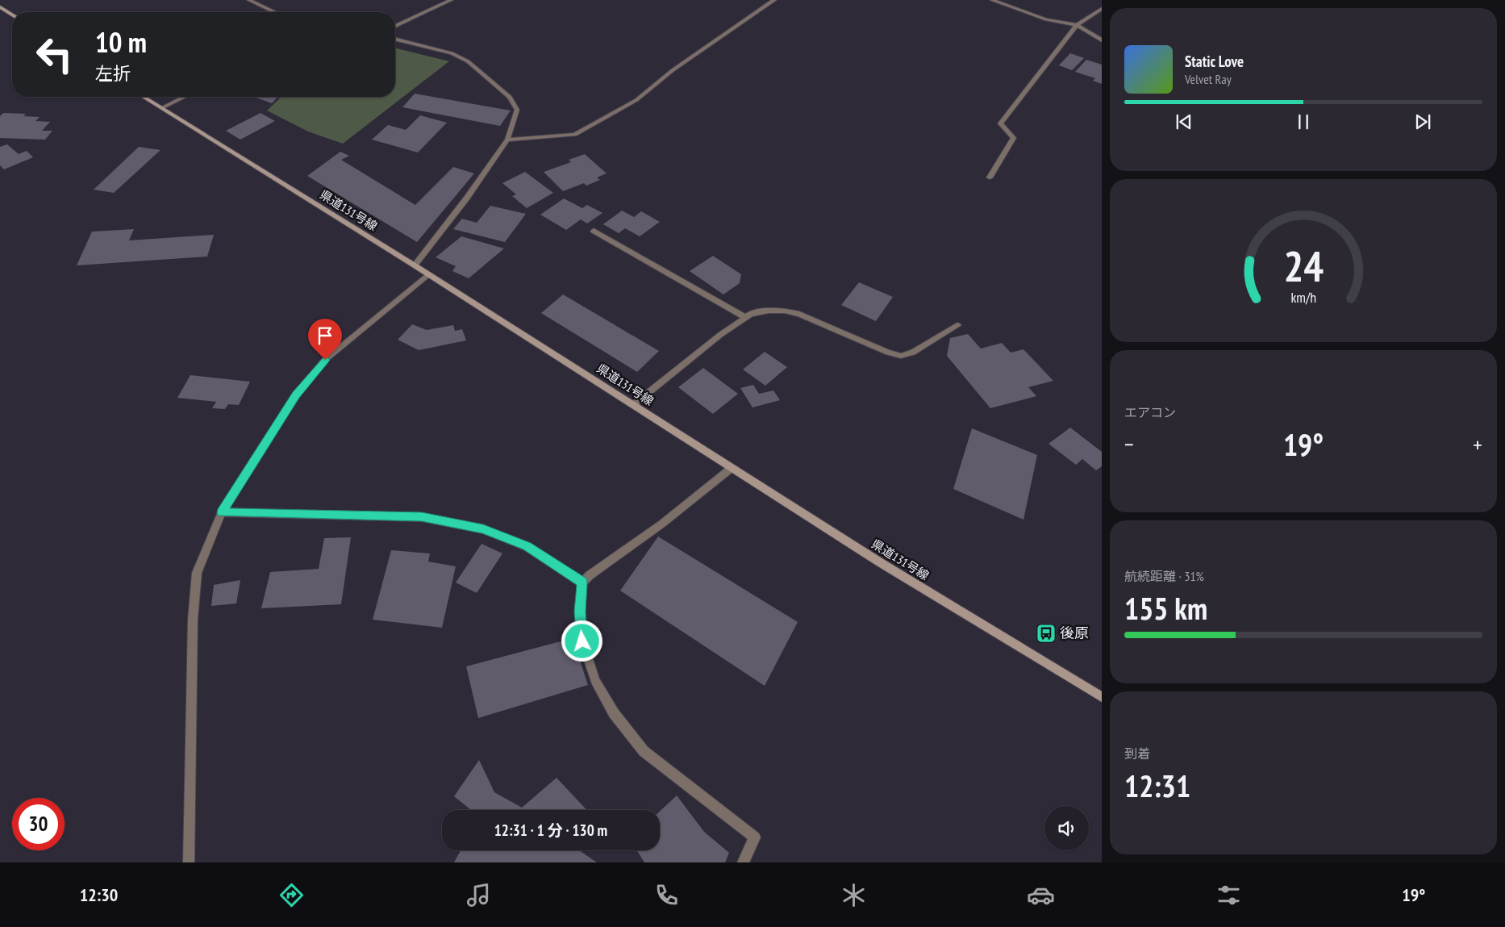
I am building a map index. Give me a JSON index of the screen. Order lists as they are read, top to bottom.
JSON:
{
  "streets": {
    "main road": ["県道131号線"]
  },
  "places": {
    "bus stop": ["後原"]
  },
  "page": {
    "turn": ["10 m", "左折"],
    "song": ["Static Love", "Velvet Ray"],
    "tile": [
      "エアコン",
      ["航続距離 · 31%", "155 km"],
      ["到着", "12:31"]
    ],
    "heat": ["−", "19°", "+"],
    "limit": "30",
    "trip": "12:31 · 1 分 · 130 m",
    "tabs": ["12:30", "19°"],
    "gauge": ["24", "km/h"]
  }
}
